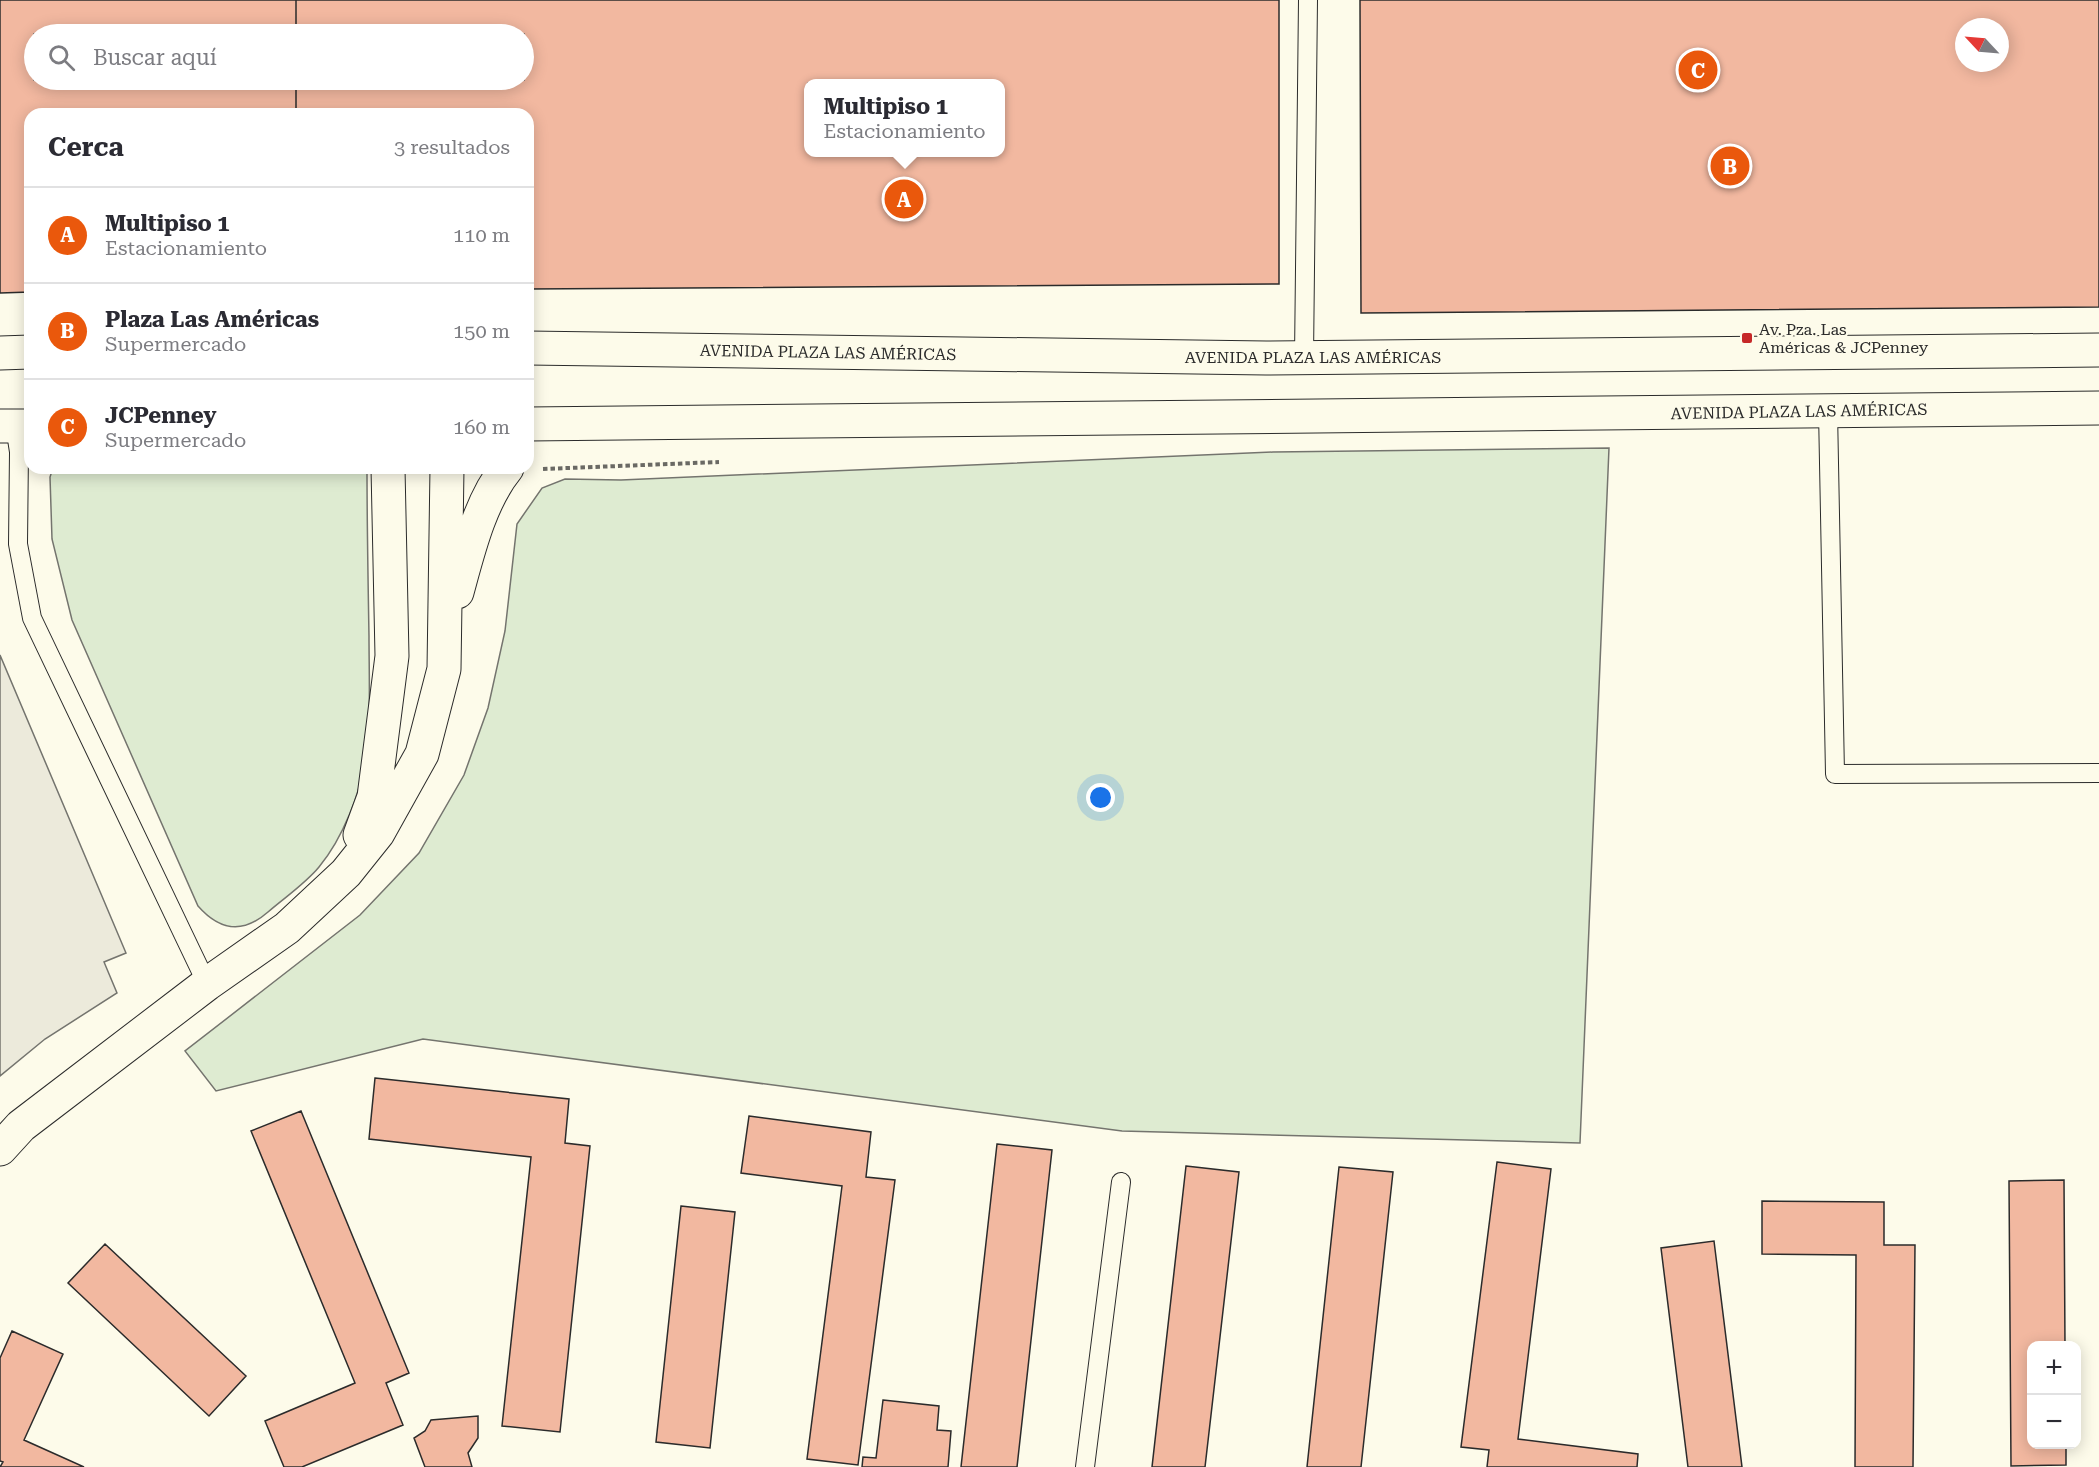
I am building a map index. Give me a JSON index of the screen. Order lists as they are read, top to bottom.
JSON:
{
  "streets": {
    "street": ["AVENIDA PLAZA LAS AMÉRICAS"]
  },
  "places": {
    "transit": ["Av. Pza. Las Américas & JCPenney"]
  },
  "north": "top left",
  "page": {
    "search": "Buscar aquí",
    "pins": ["C", "B", "A"],
    "popup": ["Multipiso 1", "Estacionamiento"],
    "heading": ["Cerca", "3 resultados"],
    "list": [
      {
        "mark": "A",
        "name": "Multipiso 1",
        "note": "Estacionamiento",
        "value": "110 m"
      },
      {
        "mark": "B",
        "name": "Plaza Las Américas",
        "note": "Supermercado",
        "value": "150 m"
      },
      {
        "mark": "C",
        "name": "JCPenney",
        "note": "Supermercado",
        "value": "160 m"
      }
    ],
    "map_buttons": ["+", "−"]
  }
}
